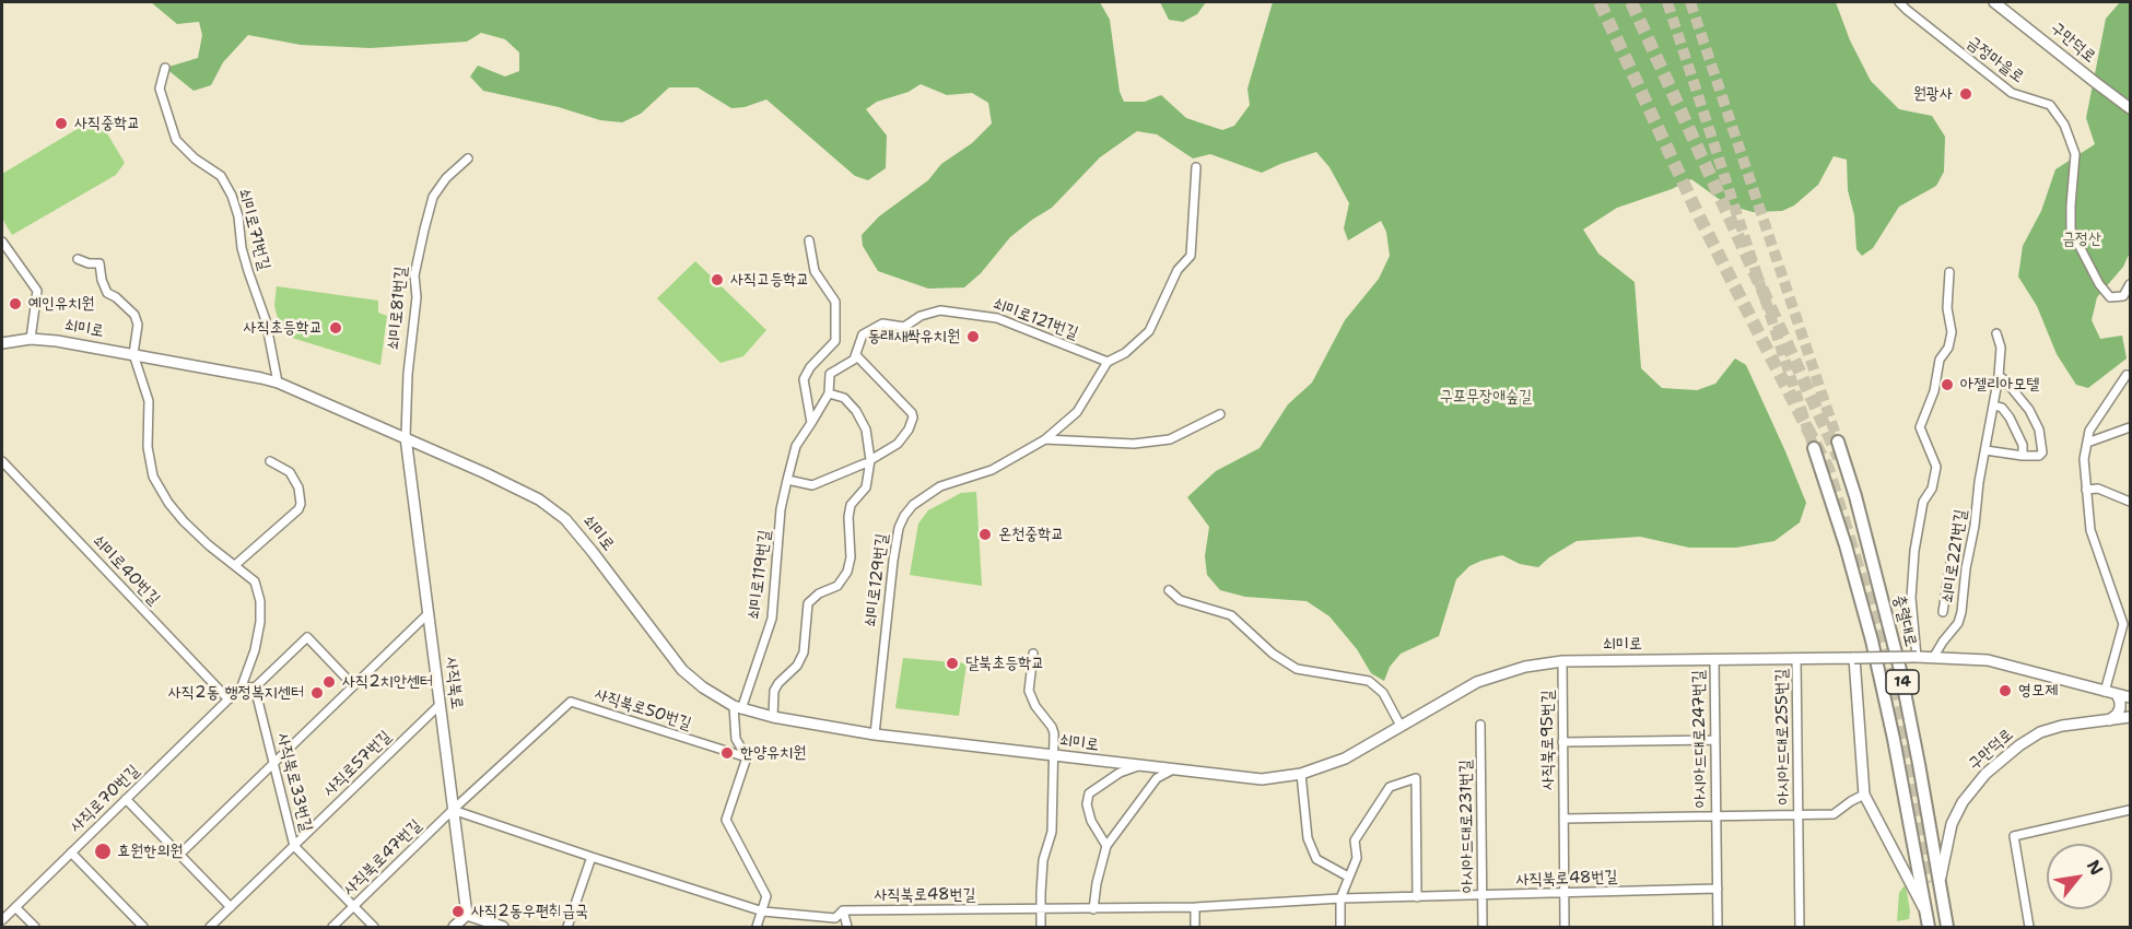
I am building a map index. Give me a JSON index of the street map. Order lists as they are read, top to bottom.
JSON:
{
  "streets": {
    "main road": [
      "구만덕로",
      "쇠미로",
      "충렬대로",
      "14",
      "사직북로"
    ],
    "street": [
      "금정마을로",
      "쇠미로71번길",
      "쇠미로81번길",
      "쇠미로121번길",
      "쇠미로221번길",
      "쇠미로40번길",
      "쇠미로119번길",
      "쇠미로129번길",
      "사직북로50번길",
      "아시아드대로255번길",
      "아시아드대로247번길",
      "사직북로95번길",
      "사직로57번길",
      "사직북로33번길",
      "사직로70번길",
      "아시아드대로231번길",
      "사직북로47번길",
      "사직북로48번길"
    ]
  },
  "crossings": [
    ["구만덕로", "충렬대로"],
    ["쇠미로71번길", "쇠미로"],
    ["쇠미로81번길", "쇠미로"],
    ["쇠미로81번길", "사직북로"],
    ["쇠미로121번길", "쇠미로119번길"],
    ["쇠미로121번길", "쇠미로129번길"],
    ["쇠미로", "쇠미로221번길"],
    ["쇠미로", "쇠미로119번길"],
    ["쇠미로", "쇠미로129번길"],
    ["쇠미로", "사직북로"],
    ["쇠미로", "아시아드대로255번길"],
    ["쇠미로", "아시아드대로247번길"],
    ["쇠미로", "사직북로95번길"],
    ["쇠미로40번길", "사직로70번길"],
    ["사직북로", "사직북로50번길"],
    ["사직북로", "사직로57번길"],
    ["사직북로", "사직북로47번길"],
    ["사직북로", "사직북로48번길"],
    ["사직북로50번길", "사직북로47번길"],
    ["사직북로50번길", "사직북로48번길"],
    ["아시아드대로255번길", "아시아드대로247번길"],
    ["아시아드대로247번길", "사직북로48번길"],
    ["사직북로95번길", "사직북로48번길"],
    ["사직로57번길", "사직북로33번길"],
    ["사직북로33번길", "사직북로47번길"],
    ["아시아드대로231번길", "사직북로48번길"],
    ["사직북로47번길", "사직북로48번길"]
  ],
  "parks": ["금정산", "구포무장애숲길"],
  "places": [
    "원광사",
    "사직중학교",
    "사직고등학교",
    "예인유치원",
    "사직초등학교",
    "동래새싹유치원",
    "아젤리아모텔",
    "온천중학교",
    "달북초등학교",
    "사직2치안센터",
    "영모제",
    "사직2동 행정복지센터",
    "한양유치원",
    "효원한의원",
    "사직2동우편취급국"
  ],
  "north": "top right"
}
